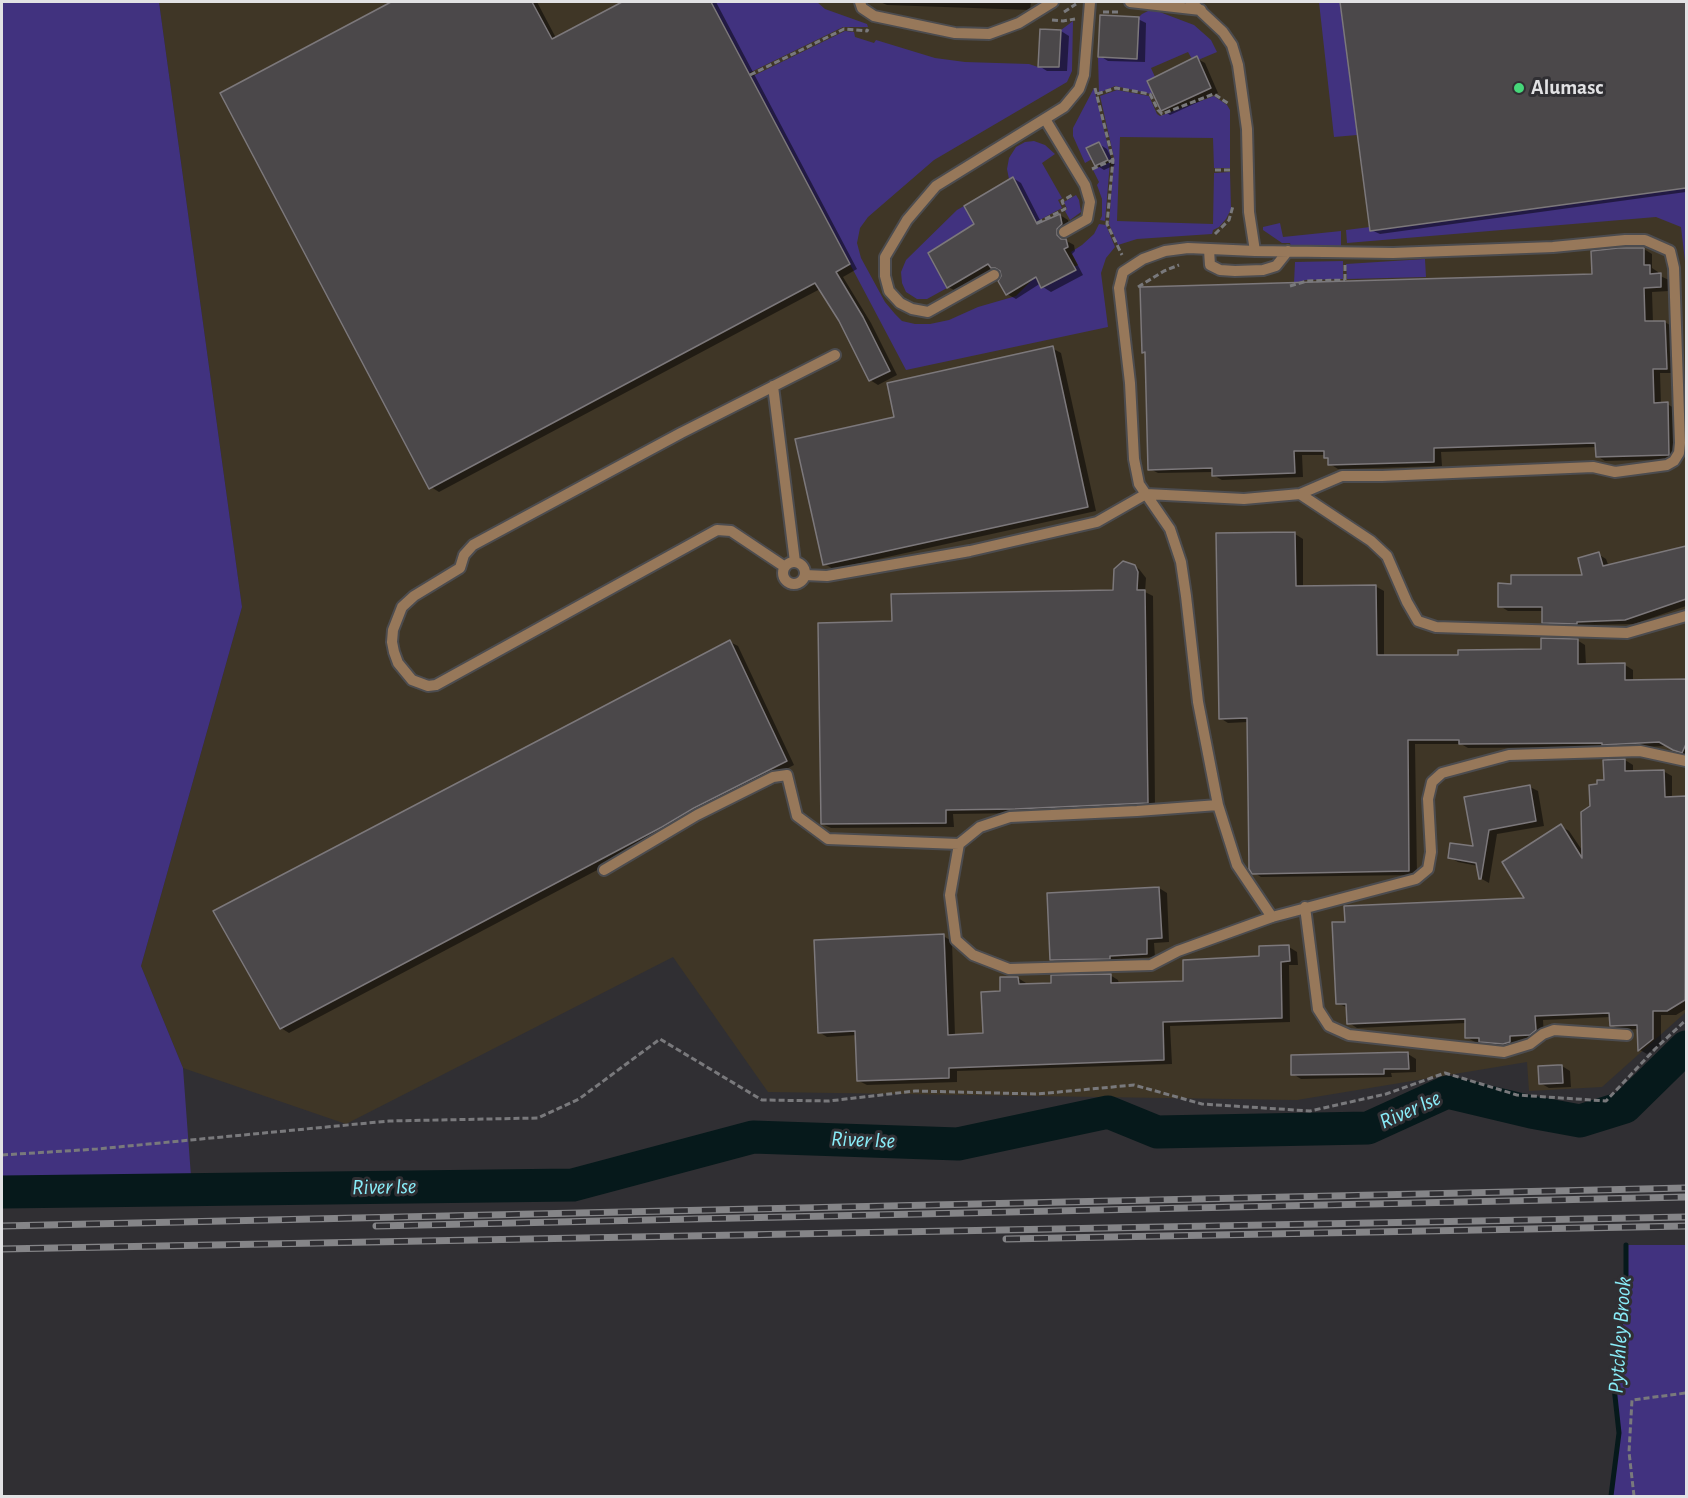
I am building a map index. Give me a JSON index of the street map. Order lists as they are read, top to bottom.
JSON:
{
  "water": ["River Ise", "Pytchley Brook"],
  "places": ["Alumasc"]
}
